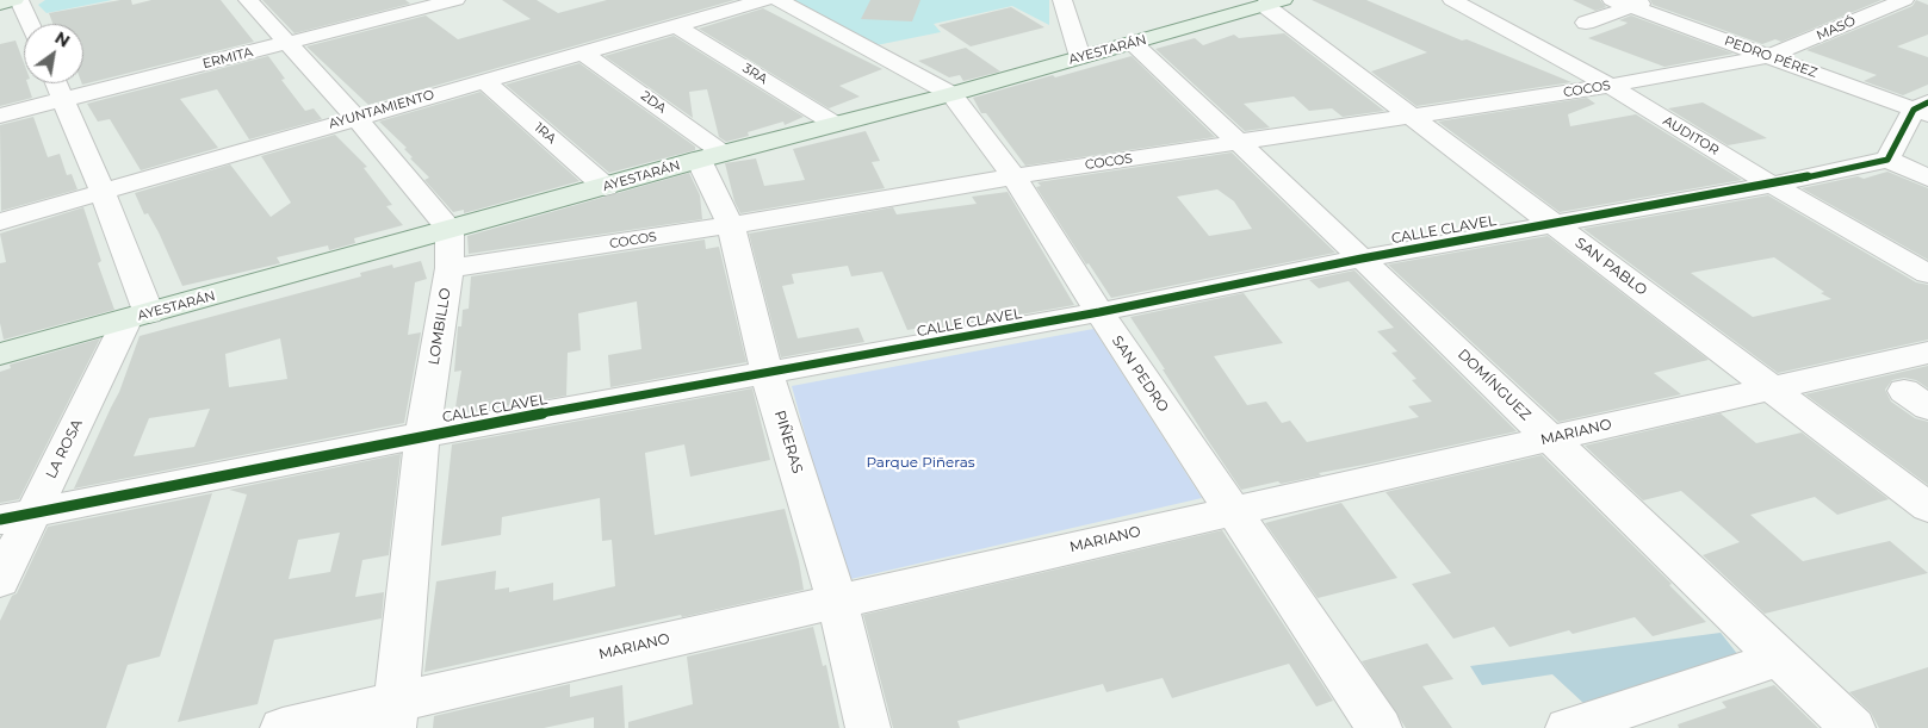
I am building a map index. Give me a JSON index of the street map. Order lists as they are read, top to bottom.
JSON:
{
  "streets": {
    "main road": ["AYESTARÁN"],
    "street": [
      "MASÓ",
      "PEDRO PÉREZ",
      "ERMITA",
      "3RA",
      "COCOS",
      "2DA",
      "AYUNTAMIENTO",
      "1RA",
      "AUDITOR",
      "CALLE CLAVEL",
      "SAN PABLO",
      "LOMBILLO",
      "SAN PEDRO",
      "DOMÍNGUEZ",
      "MARIANO",
      "PIÑERAS",
      "LA ROSA"
    ]
  },
  "crossings": [
    ["MASÓ", "PEDRO PÉREZ"],
    ["MASÓ", "COCOS"],
    ["AYESTARÁN", "3RA"],
    ["AYESTARÁN", "2DA"],
    ["AYESTARÁN", "1RA"],
    ["AYESTARÁN", "SAN PABLO"],
    ["AYESTARÁN", "LOMBILLO"],
    ["AYESTARÁN", "SAN PEDRO"],
    ["AYESTARÁN", "DOMÍNGUEZ"],
    ["AYESTARÁN", "PIÑERAS"],
    ["AYESTARÁN", "LA ROSA"],
    ["PEDRO PÉREZ", "COCOS"],
    ["3RA", "AYUNTAMIENTO"],
    ["COCOS", "AUDITOR"],
    ["COCOS", "SAN PABLO"],
    ["COCOS", "LOMBILLO"],
    ["COCOS", "SAN PEDRO"],
    ["COCOS", "DOMÍNGUEZ"],
    ["COCOS", "PIÑERAS"],
    ["2DA", "AYUNTAMIENTO"],
    ["2DA", "PIÑERAS"],
    ["AYUNTAMIENTO", "1RA"],
    ["AUDITOR", "CALLE CLAVEL"],
    ["CALLE CLAVEL", "SAN PABLO"],
    ["CALLE CLAVEL", "LOMBILLO"],
    ["CALLE CLAVEL", "SAN PEDRO"],
    ["CALLE CLAVEL", "DOMÍNGUEZ"],
    ["CALLE CLAVEL", "PIÑERAS"],
    ["CALLE CLAVEL", "LA ROSA"],
    ["SAN PABLO", "MARIANO"],
    ["LOMBILLO", "MARIANO"],
    ["SAN PEDRO", "MARIANO"],
    ["DOMÍNGUEZ", "MARIANO"],
    ["MARIANO", "PIÑERAS"]
  ],
  "parks": ["Parque Piñeras"],
  "north": "top right"
}
